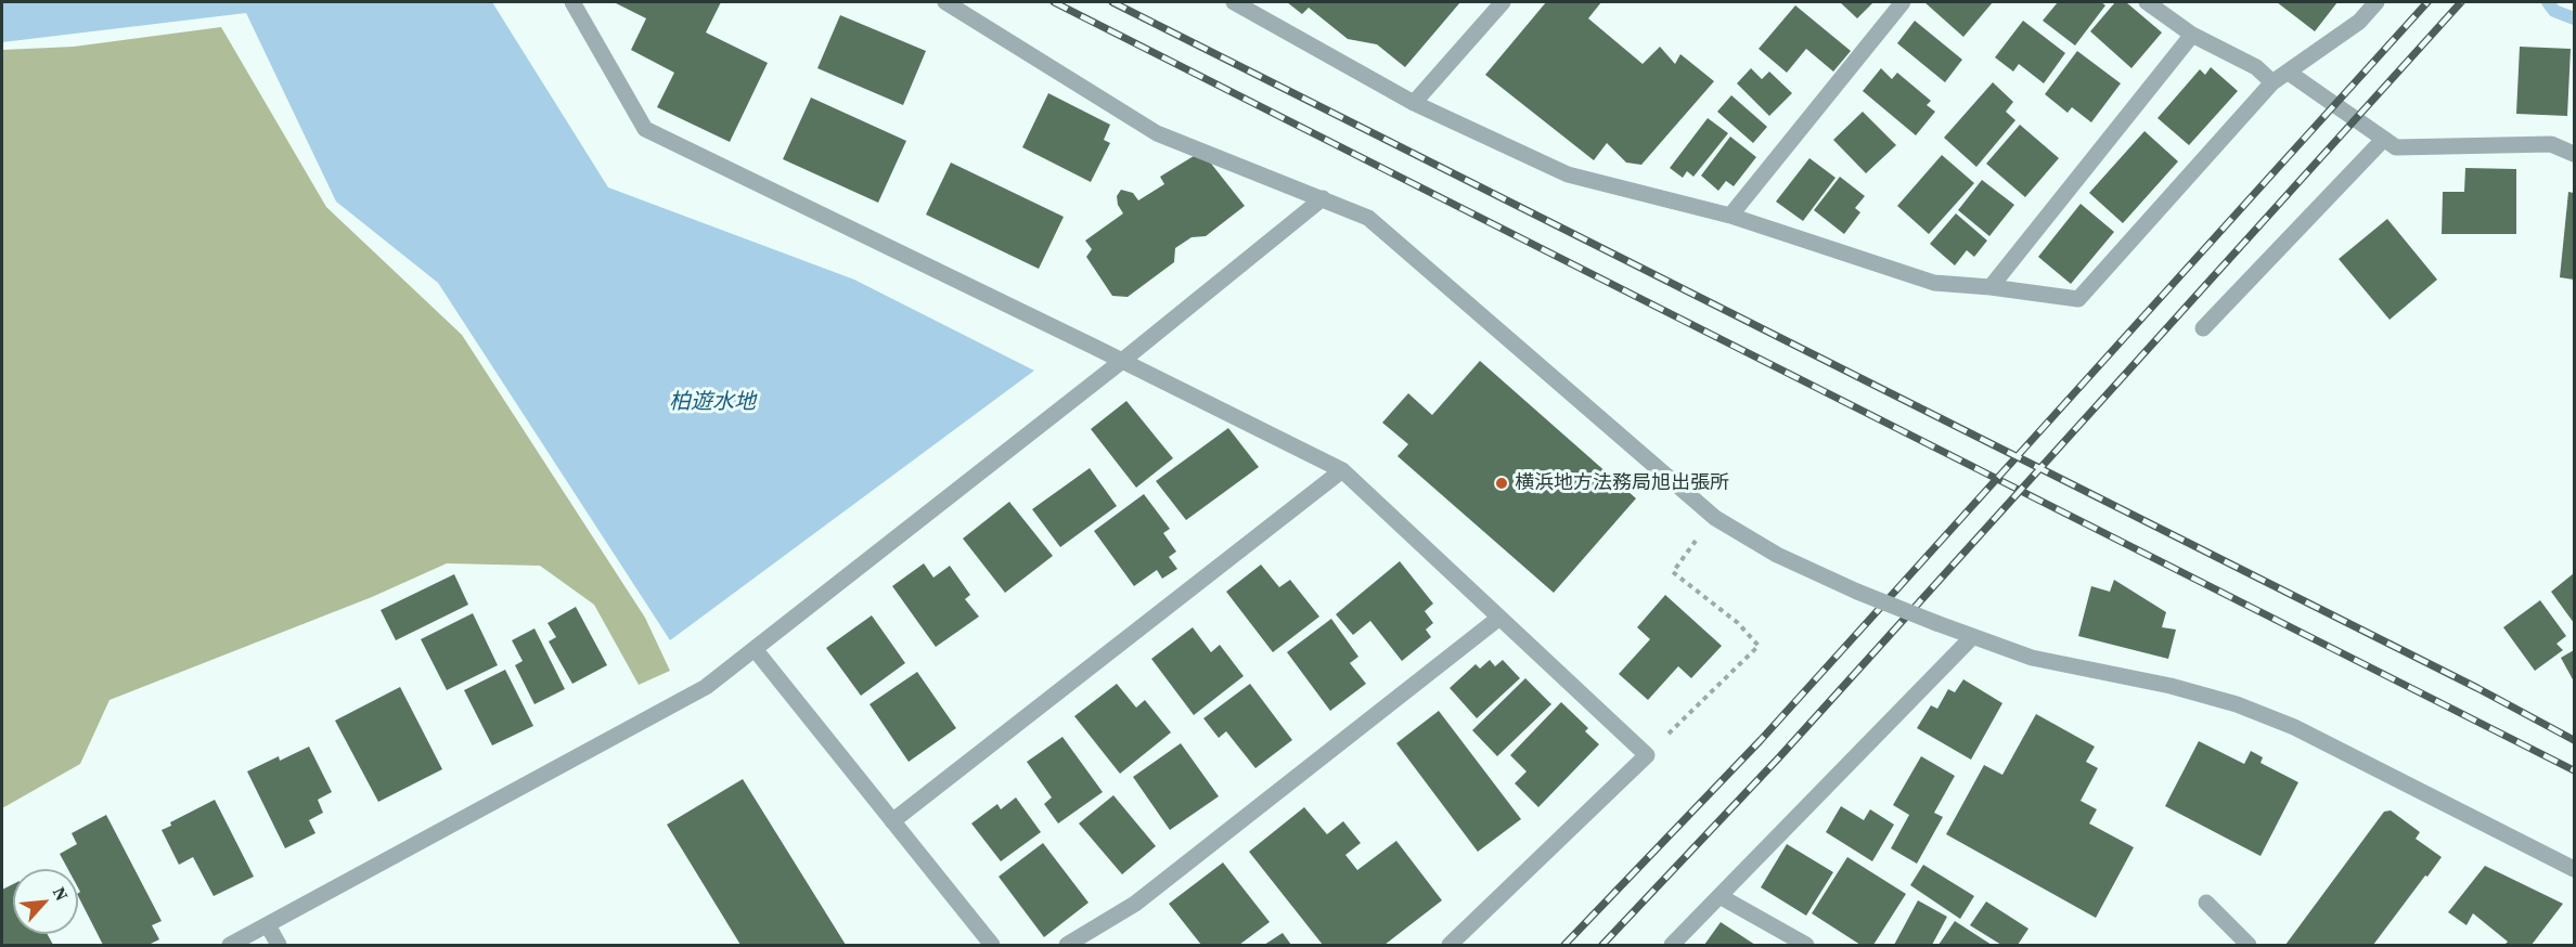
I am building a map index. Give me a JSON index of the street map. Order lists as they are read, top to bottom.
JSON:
{
  "water": ["柏遊水地"],
  "places": ["横浜地方法務局旭出張所"],
  "north": "top right"
}
